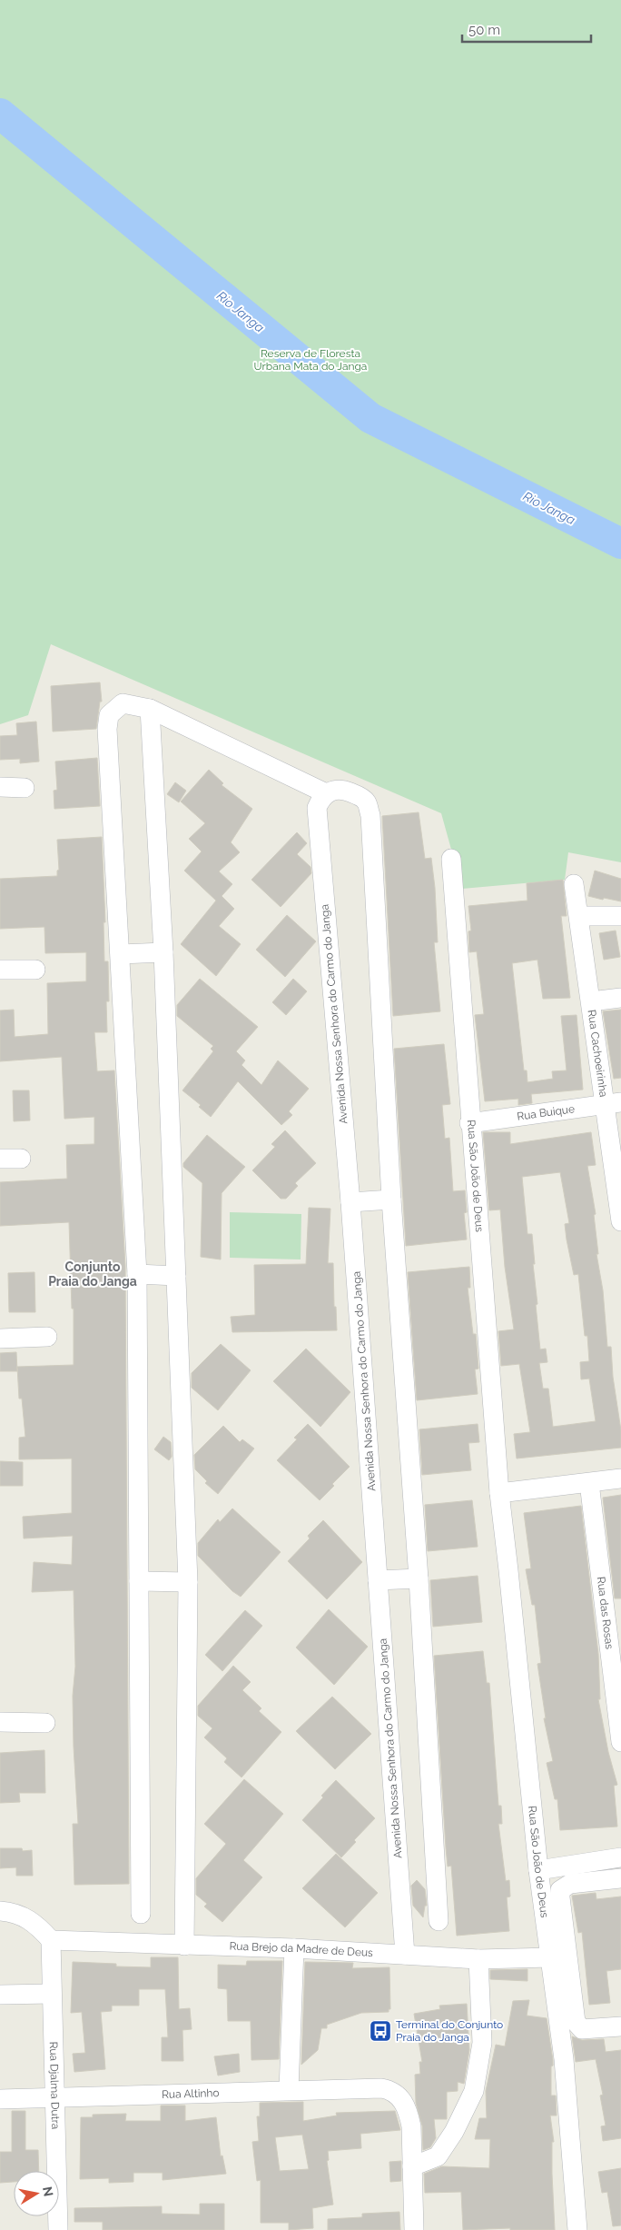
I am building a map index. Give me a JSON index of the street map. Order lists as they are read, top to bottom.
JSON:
{
  "streets": {
    "street": [
      "Avenida Nossa Senhora do Carmo do Janga",
      "Rua Cachoeirinha",
      "Rua Buique",
      "Rua São João de Deus",
      "Rua das Rosas",
      "Rua Brejo da Madre de Deus",
      "Rua Djalma Dutra",
      "Rua Altinho"
    ]
  },
  "crossings": [
    ["Avenida Nossa Senhora do Carmo do Janga", "Rua Brejo da Madre de Deus"],
    ["Rua Cachoeirinha", "Rua Buique"],
    ["Rua Buique", "Rua São João de Deus"],
    ["Rua São João de Deus", "Rua Brejo da Madre de Deus"],
    ["Rua Brejo da Madre de Deus", "Rua Djalma Dutra"],
    ["Rua Djalma Dutra", "Rua Altinho"]
  ],
  "districts": ["Conjunto Praia do Janga"],
  "water": ["Rio Janga"],
  "parks": ["Reserva de Floresta Urbana Mata do Janga"],
  "places": {
    "bus stop": ["Terminal do Conjunto Praia do Janga"]
  },
  "scale_bar": "50 m",
  "north": "right"
}
